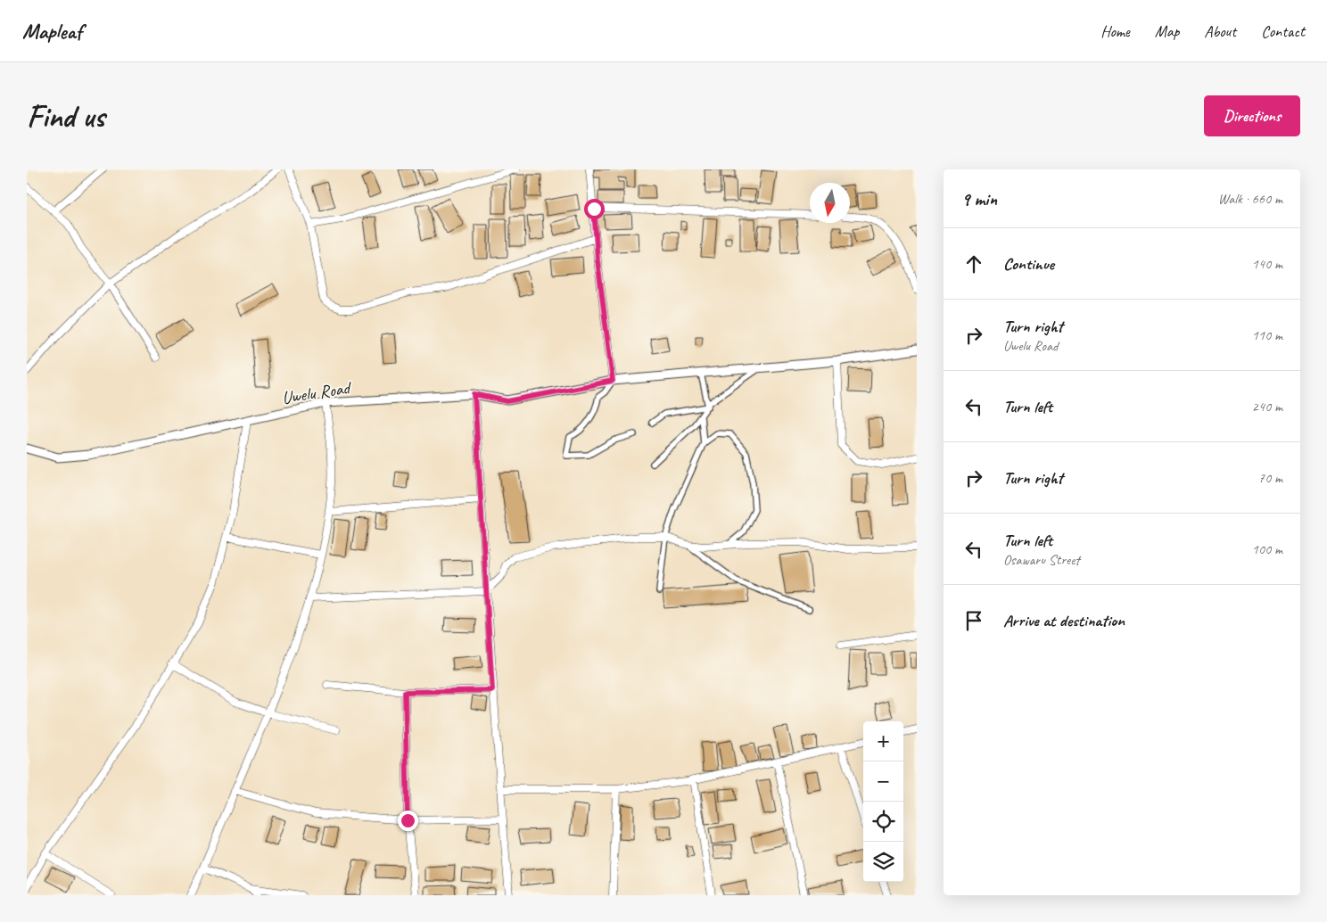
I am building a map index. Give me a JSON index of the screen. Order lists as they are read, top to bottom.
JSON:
{
  "streets": {
    "street": ["Uwelu Road"]
  },
  "north": "bottom",
  "page": {
    "header": "Mapleaf",
    "nav": [
      "Home",
      "Map",
      "About",
      "Contact"
    ],
    "buttons": "Directions",
    "title": "Find us",
    "heading": ["9 min", "Walk · 660 m"],
    "list": [
      ["Continue", "140 m"],
      ["Turn right", "Uwelu Road", "110 m"],
      ["Turn left", "240 m"],
      ["Turn right", "70 m"],
      ["Turn left", "Osawaru Street", "100 m"],
      "Arrive at destination"
    ],
    "map_buttons": ["+", "−"]
  }
}
